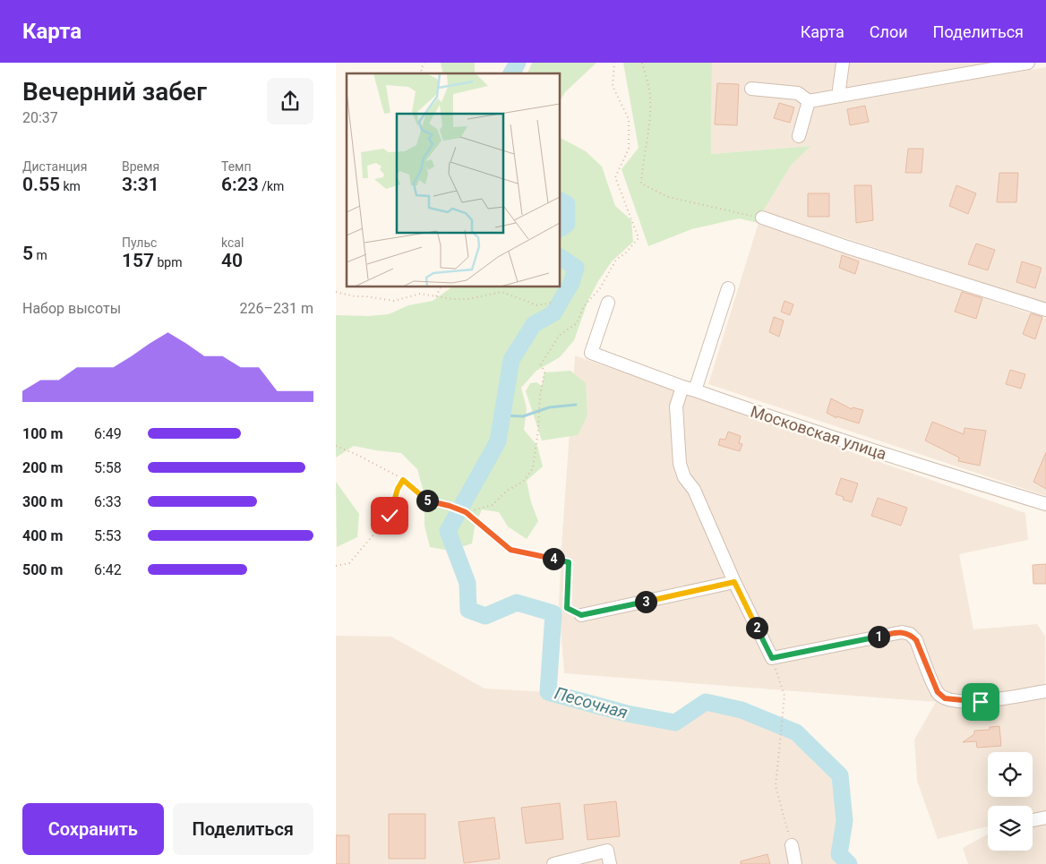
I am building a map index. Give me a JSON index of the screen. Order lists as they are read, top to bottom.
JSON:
{
  "streets": {
    "street": ["Московская улица"]
  },
  "water": ["Песочная"],
  "page": {
    "header": "Карта",
    "nav": ["Карта", "Слои", "Поделиться"],
    "heading": ["Вечерний забег", "20:37"],
    "stats": [
      ["Дистанция", "0.55 km"],
      ["Время", "3:31"],
      ["Темп", "6:23 /km"],
      ["5 m"],
      ["Пульс", "157 bpm"],
      ["kcal", "40"]
    ],
    "chart": ["Набор высоты", "226–231 m"],
    "list": [
      {
        "name": "100 m",
        "note": "6:49"
      },
      {
        "name": "200 m",
        "note": "5:58"
      },
      {
        "name": "300 m",
        "note": "6:33"
      },
      {
        "name": "400 m",
        "note": "5:53"
      },
      {
        "name": "500 m",
        "note": "6:42"
      }
    ],
    "pins": [
      "5",
      "4",
      "3",
      "2",
      "1"
    ],
    "buttons": ["Сохранить", "Поделиться"]
  }
}
